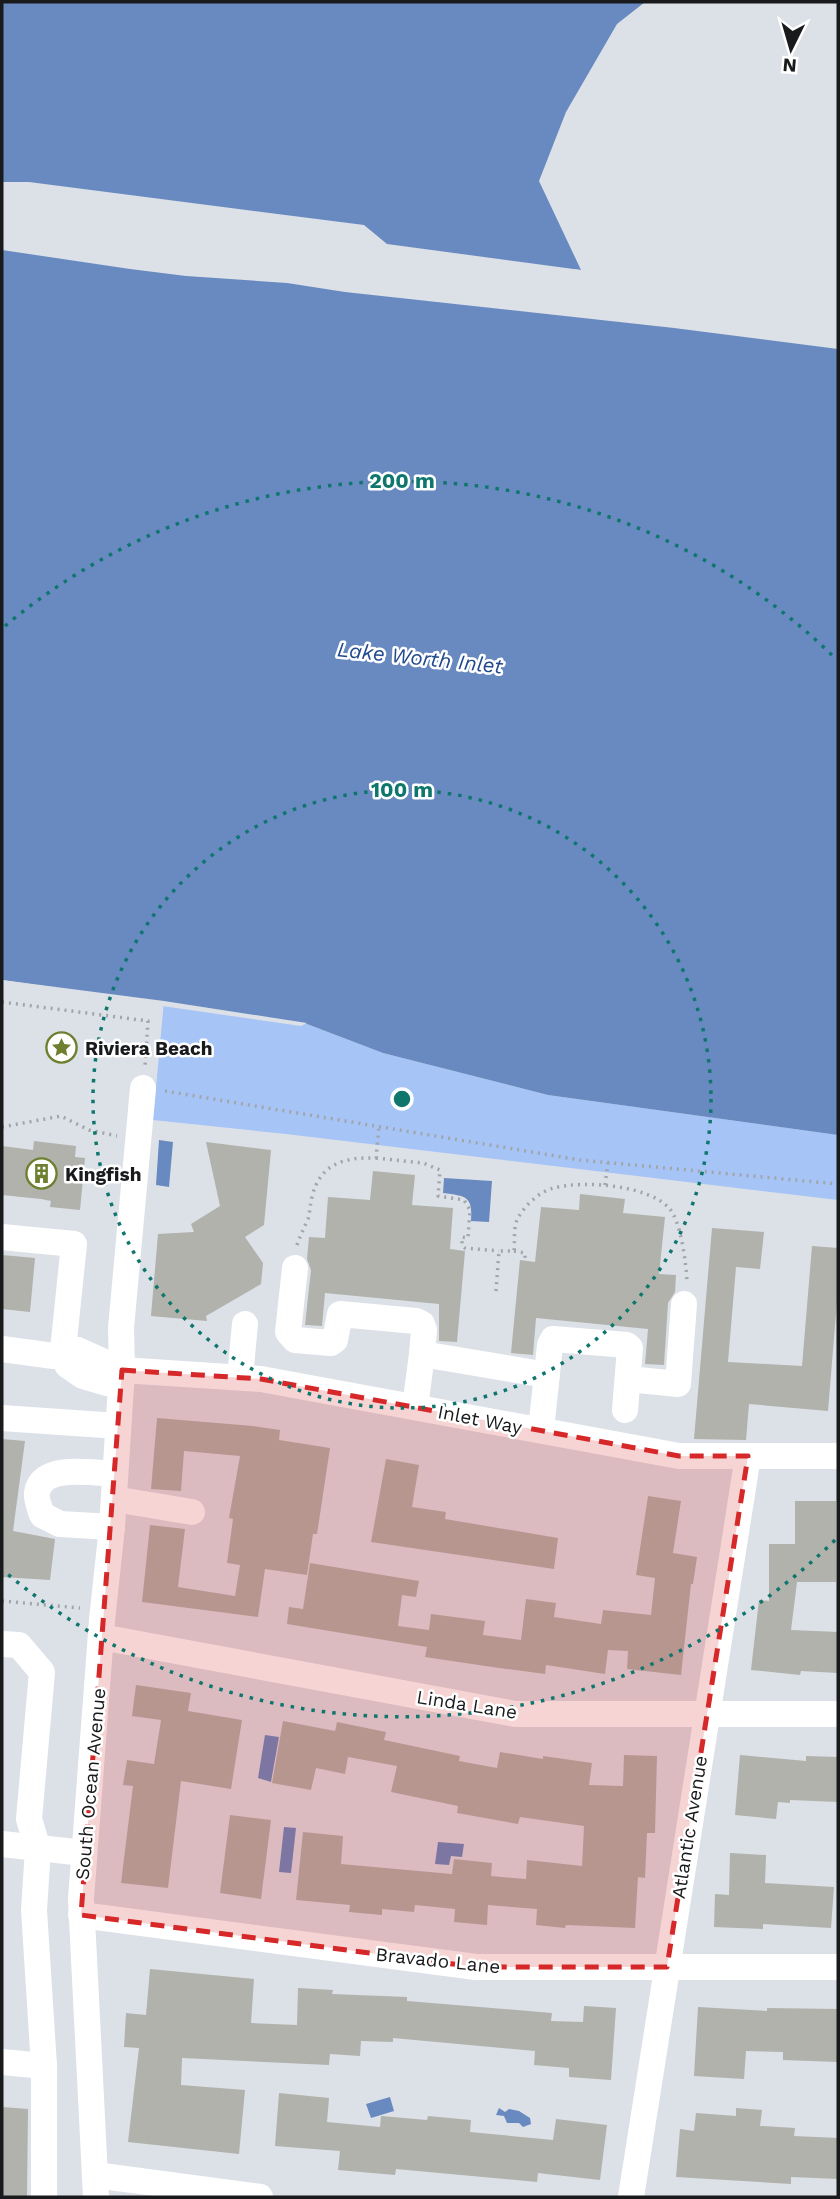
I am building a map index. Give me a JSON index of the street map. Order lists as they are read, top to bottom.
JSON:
{
  "streets": {
    "street": [
      "Inlet Way",
      "Linda Lane",
      "South Ocean Avenue",
      "Atlantic Avenue",
      "Bravado Lane"
    ]
  },
  "crossings": [
    ["Inlet Way", "South Ocean Avenue"],
    ["Inlet Way", "Atlantic Avenue"],
    ["Linda Lane", "South Ocean Avenue"],
    ["Linda Lane", "Atlantic Avenue"],
    ["South Ocean Avenue", "Bravado Lane"],
    ["Atlantic Avenue", "Bravado Lane"]
  ],
  "water": ["Lake Worth Inlet"],
  "places": {
    "place": ["Riviera Beach"],
    "building": ["Kingfish"]
  },
  "north": "bottom",
  "rings": ["200 m", "100 m"]
}
